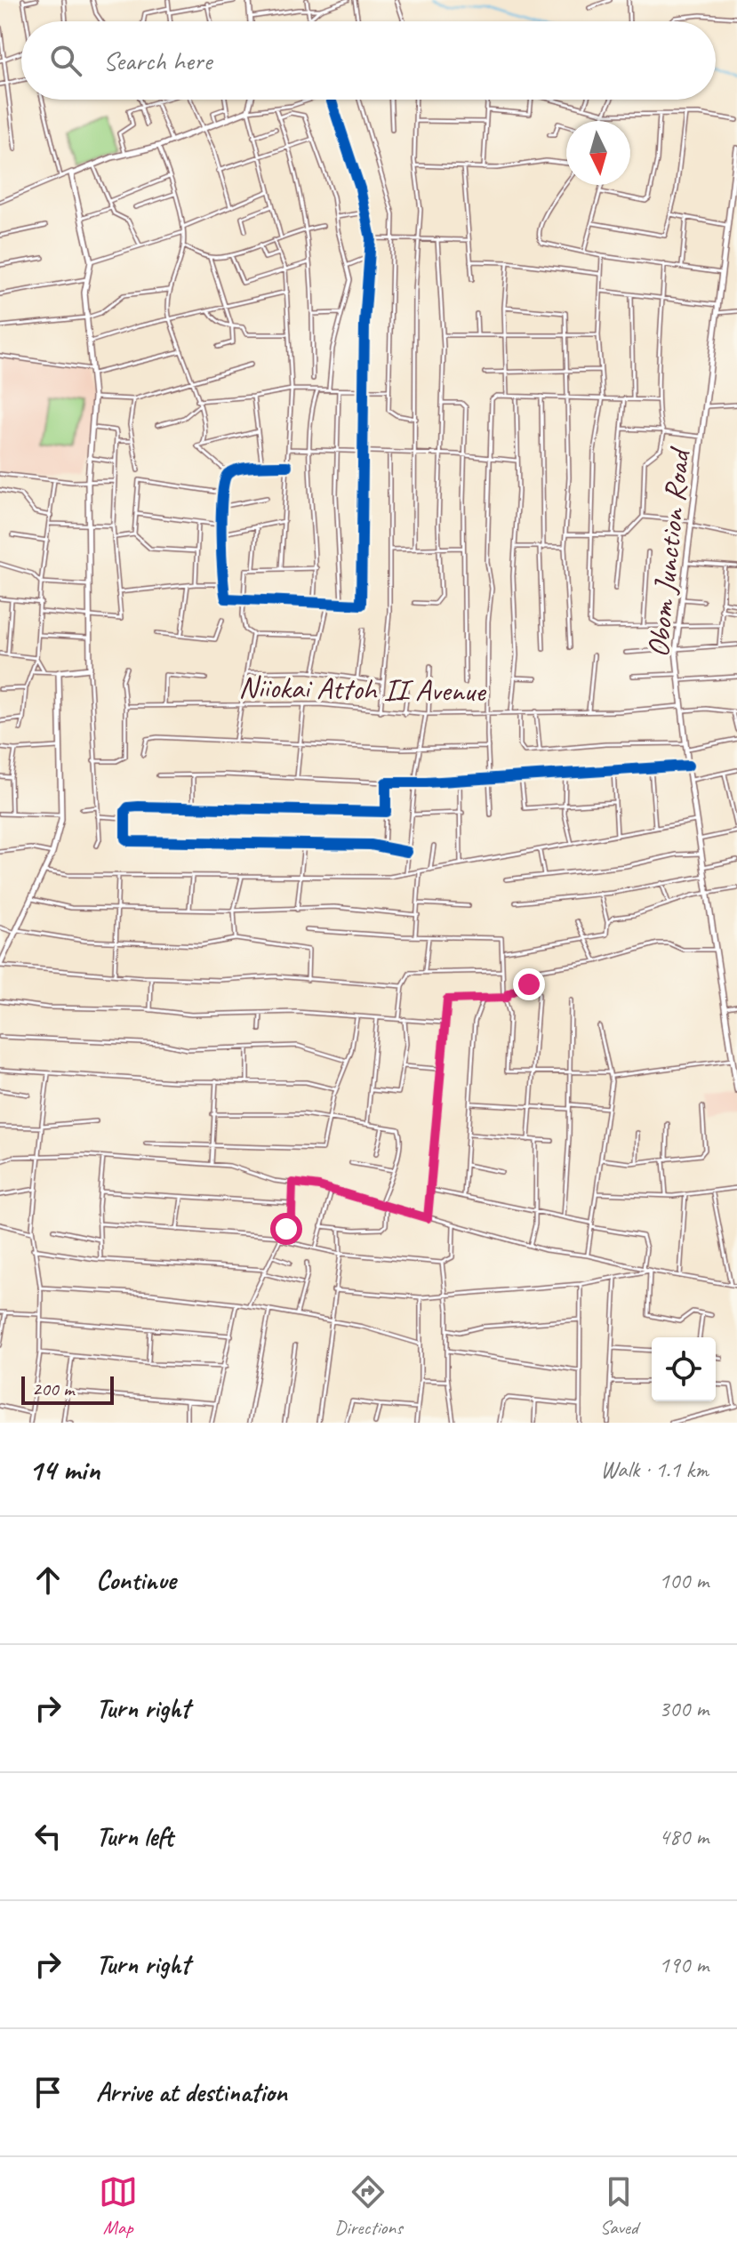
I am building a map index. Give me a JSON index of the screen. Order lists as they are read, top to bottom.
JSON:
{
  "streets": {
    "street": ["Obom Junction Road", "Niiokai Attoh II Avenue"]
  },
  "crossings": [
    ["Obom Junction Road", "Niiokai Attoh II Avenue"]
  ],
  "scale_bar": "200 m",
  "north": "bottom",
  "page": {
    "search": "Search here",
    "scale": "200 m",
    "heading": ["14 min", "Walk · 1.1 km"],
    "list": [
      ["Continue", "100 m"],
      ["Turn right", "300 m"],
      ["Turn left", "480 m"],
      ["Turn right", "190 m"],
      "Arrive at destination"
    ],
    "nav": ["Map", "Directions", "Saved"]
  }
}
